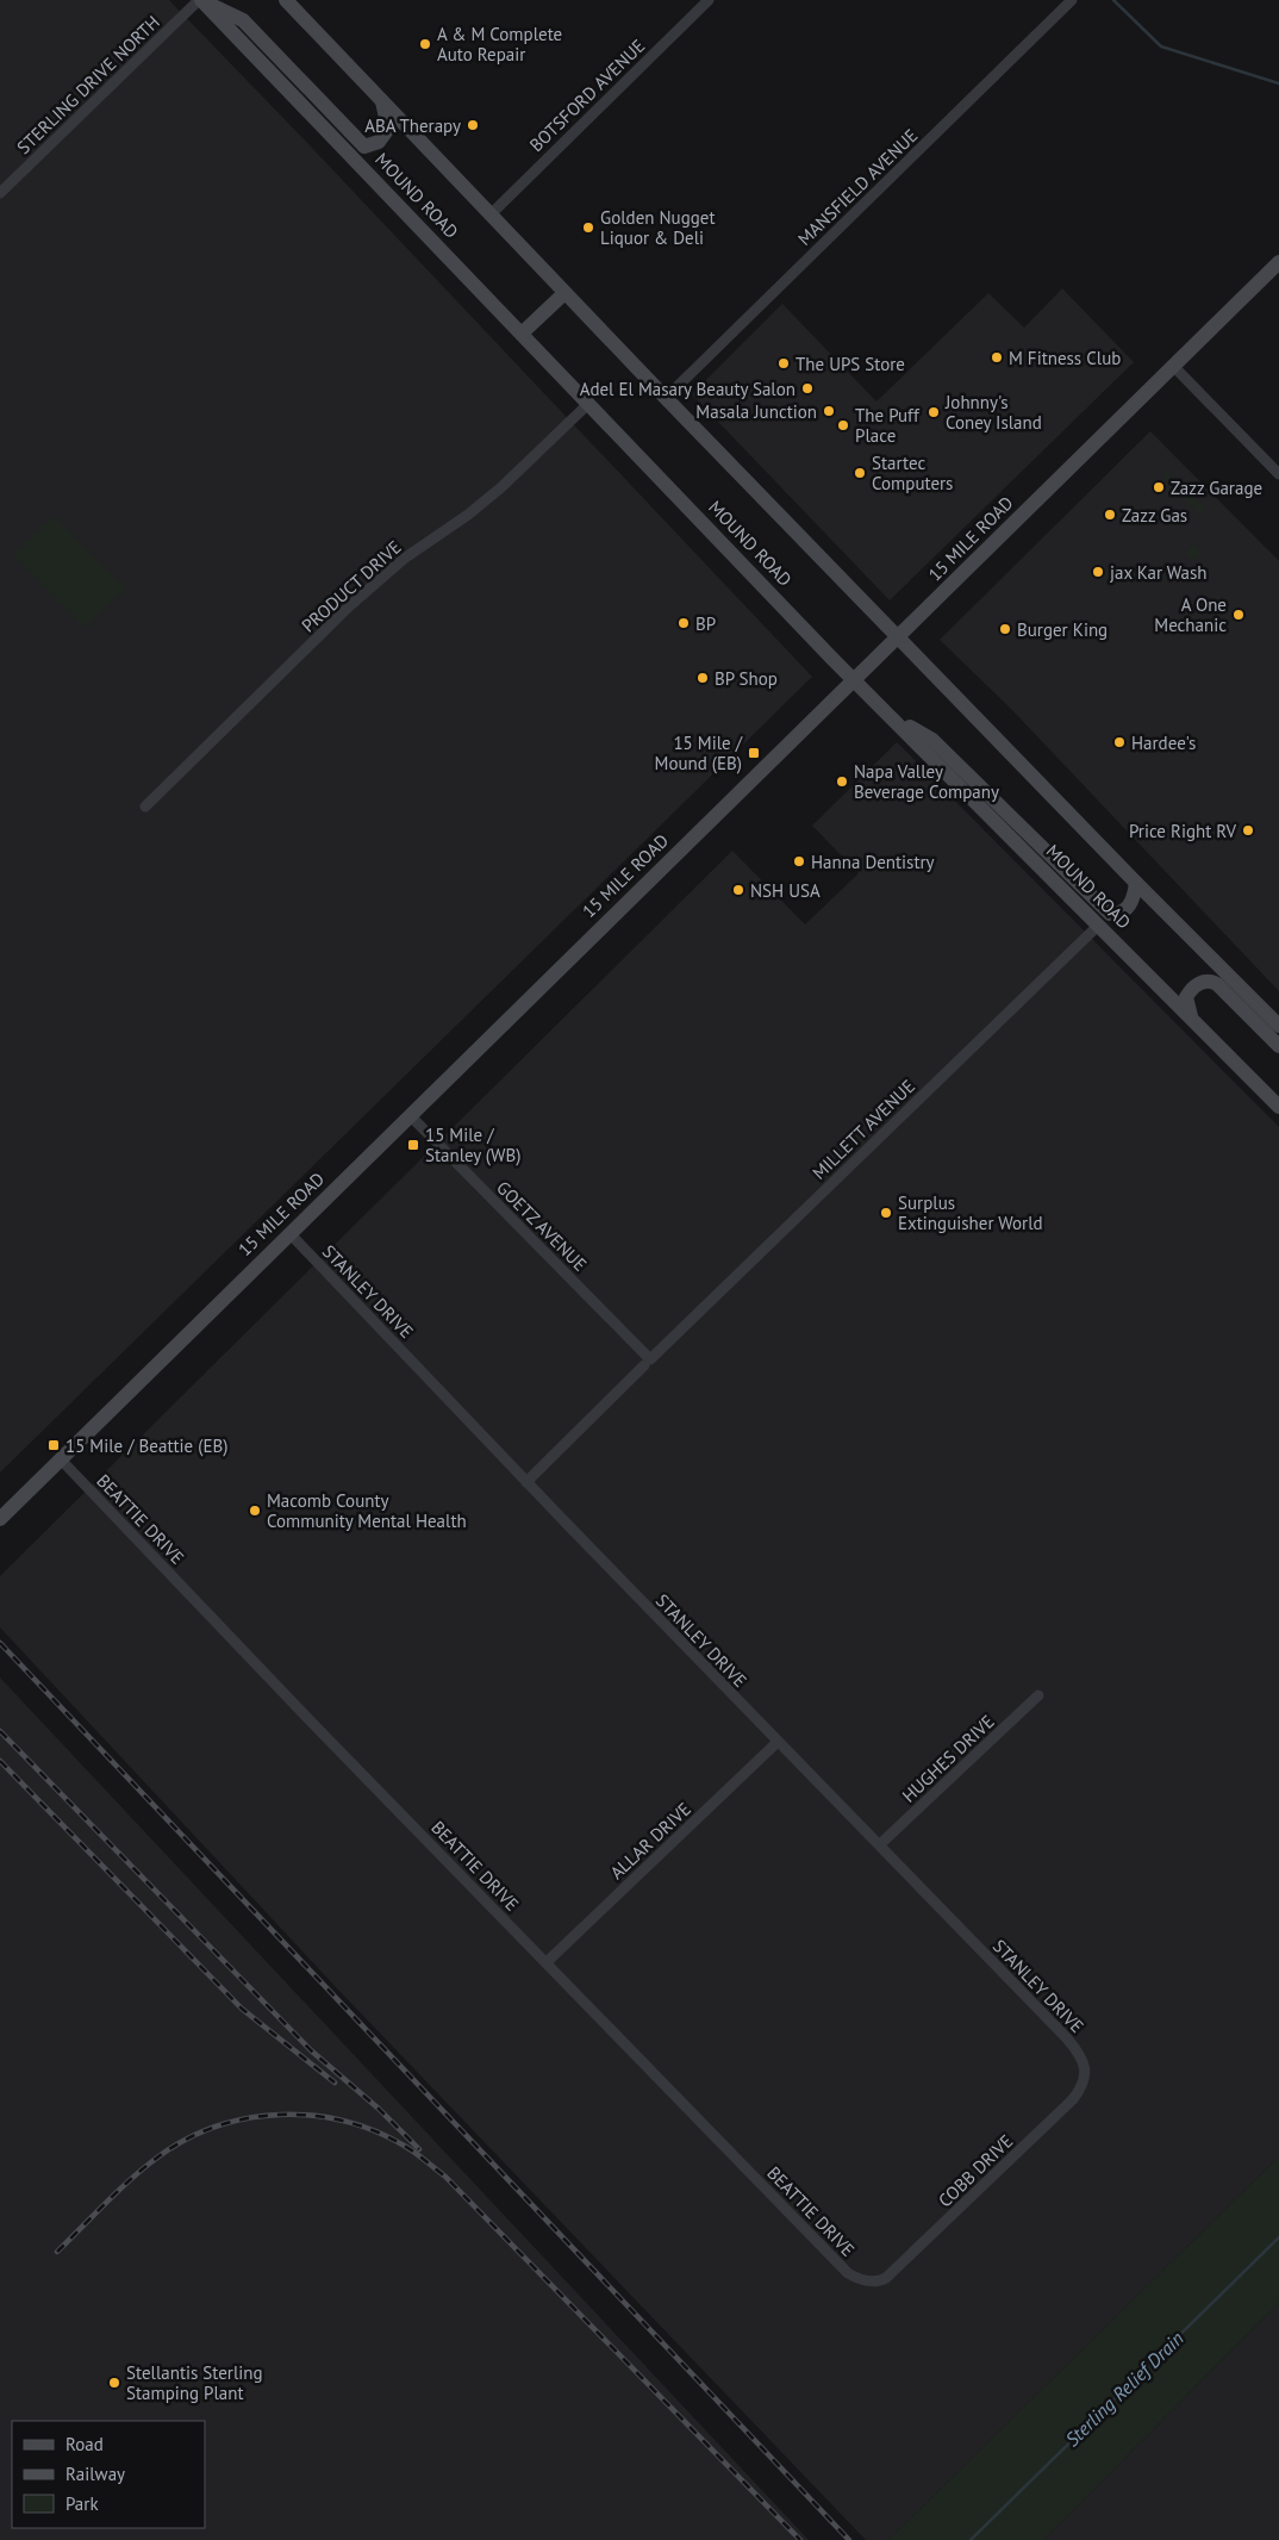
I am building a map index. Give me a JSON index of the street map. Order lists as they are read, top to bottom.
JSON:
{
  "streets": {
    "main road": ["MOUND ROAD", "15 MILE ROAD"],
    "street": [
      "STERLING DRIVE NORTH",
      "BOTSFORD AVENUE",
      "MANSFIELD AVENUE",
      "PRODUCT DRIVE",
      "MILLETT AVENUE",
      "GOETZ AVENUE",
      "STANLEY DRIVE",
      "BEATTIE DRIVE",
      "HUGHES DRIVE",
      "ALLAR DRIVE",
      "COBB DRIVE"
    ]
  },
  "crossings": [
    ["STERLING DRIVE NORTH", "MOUND ROAD"],
    ["BOTSFORD AVENUE", "MOUND ROAD"],
    ["MANSFIELD AVENUE", "MOUND ROAD"],
    ["MOUND ROAD", "15 MILE ROAD"],
    ["MOUND ROAD", "PRODUCT DRIVE"],
    ["MOUND ROAD", "MILLETT AVENUE"],
    ["15 MILE ROAD", "GOETZ AVENUE"],
    ["15 MILE ROAD", "STANLEY DRIVE"],
    ["15 MILE ROAD", "BEATTIE DRIVE"],
    ["MILLETT AVENUE", "GOETZ AVENUE"],
    ["MILLETT AVENUE", "STANLEY DRIVE"],
    ["STANLEY DRIVE", "HUGHES DRIVE"],
    ["STANLEY DRIVE", "ALLAR DRIVE"],
    ["STANLEY DRIVE", "COBB DRIVE"],
    ["BEATTIE DRIVE", "ALLAR DRIVE"],
    ["BEATTIE DRIVE", "COBB DRIVE"]
  ],
  "water": ["Sterling Relief Drain"],
  "places": {
    "other": [
      "A & M Complete Auto Repair",
      "ABA Therapy",
      "Golden Nugget Liquor & Deli",
      "M Fitness Club",
      "The UPS Store",
      "Adel El Masary Beauty Salon",
      "Masala Junction",
      "Johnny's Coney Island",
      "The Puff Place",
      "Startec Computers",
      "Zazz Garage",
      "Zazz Gas",
      "jax Kar Wash",
      "A One Mechanic",
      "BP",
      "Burger King",
      "BP Shop",
      "Hardee's",
      "Napa Valley Beverage Company",
      "Price Right RV",
      "Hanna Dentistry",
      "NSH USA",
      "Surplus Extinguisher World",
      "Macomb County Community Mental Health",
      "Stellantis Sterling Stamping Plant"
    ],
    "transit": ["15 Mile / Mound (EB)", "15 Mile / Stanley (WB)", "15 Mile / Beattie (EB)"]
  },
  "legend": ["Road", "Railway", "Park"]
}
